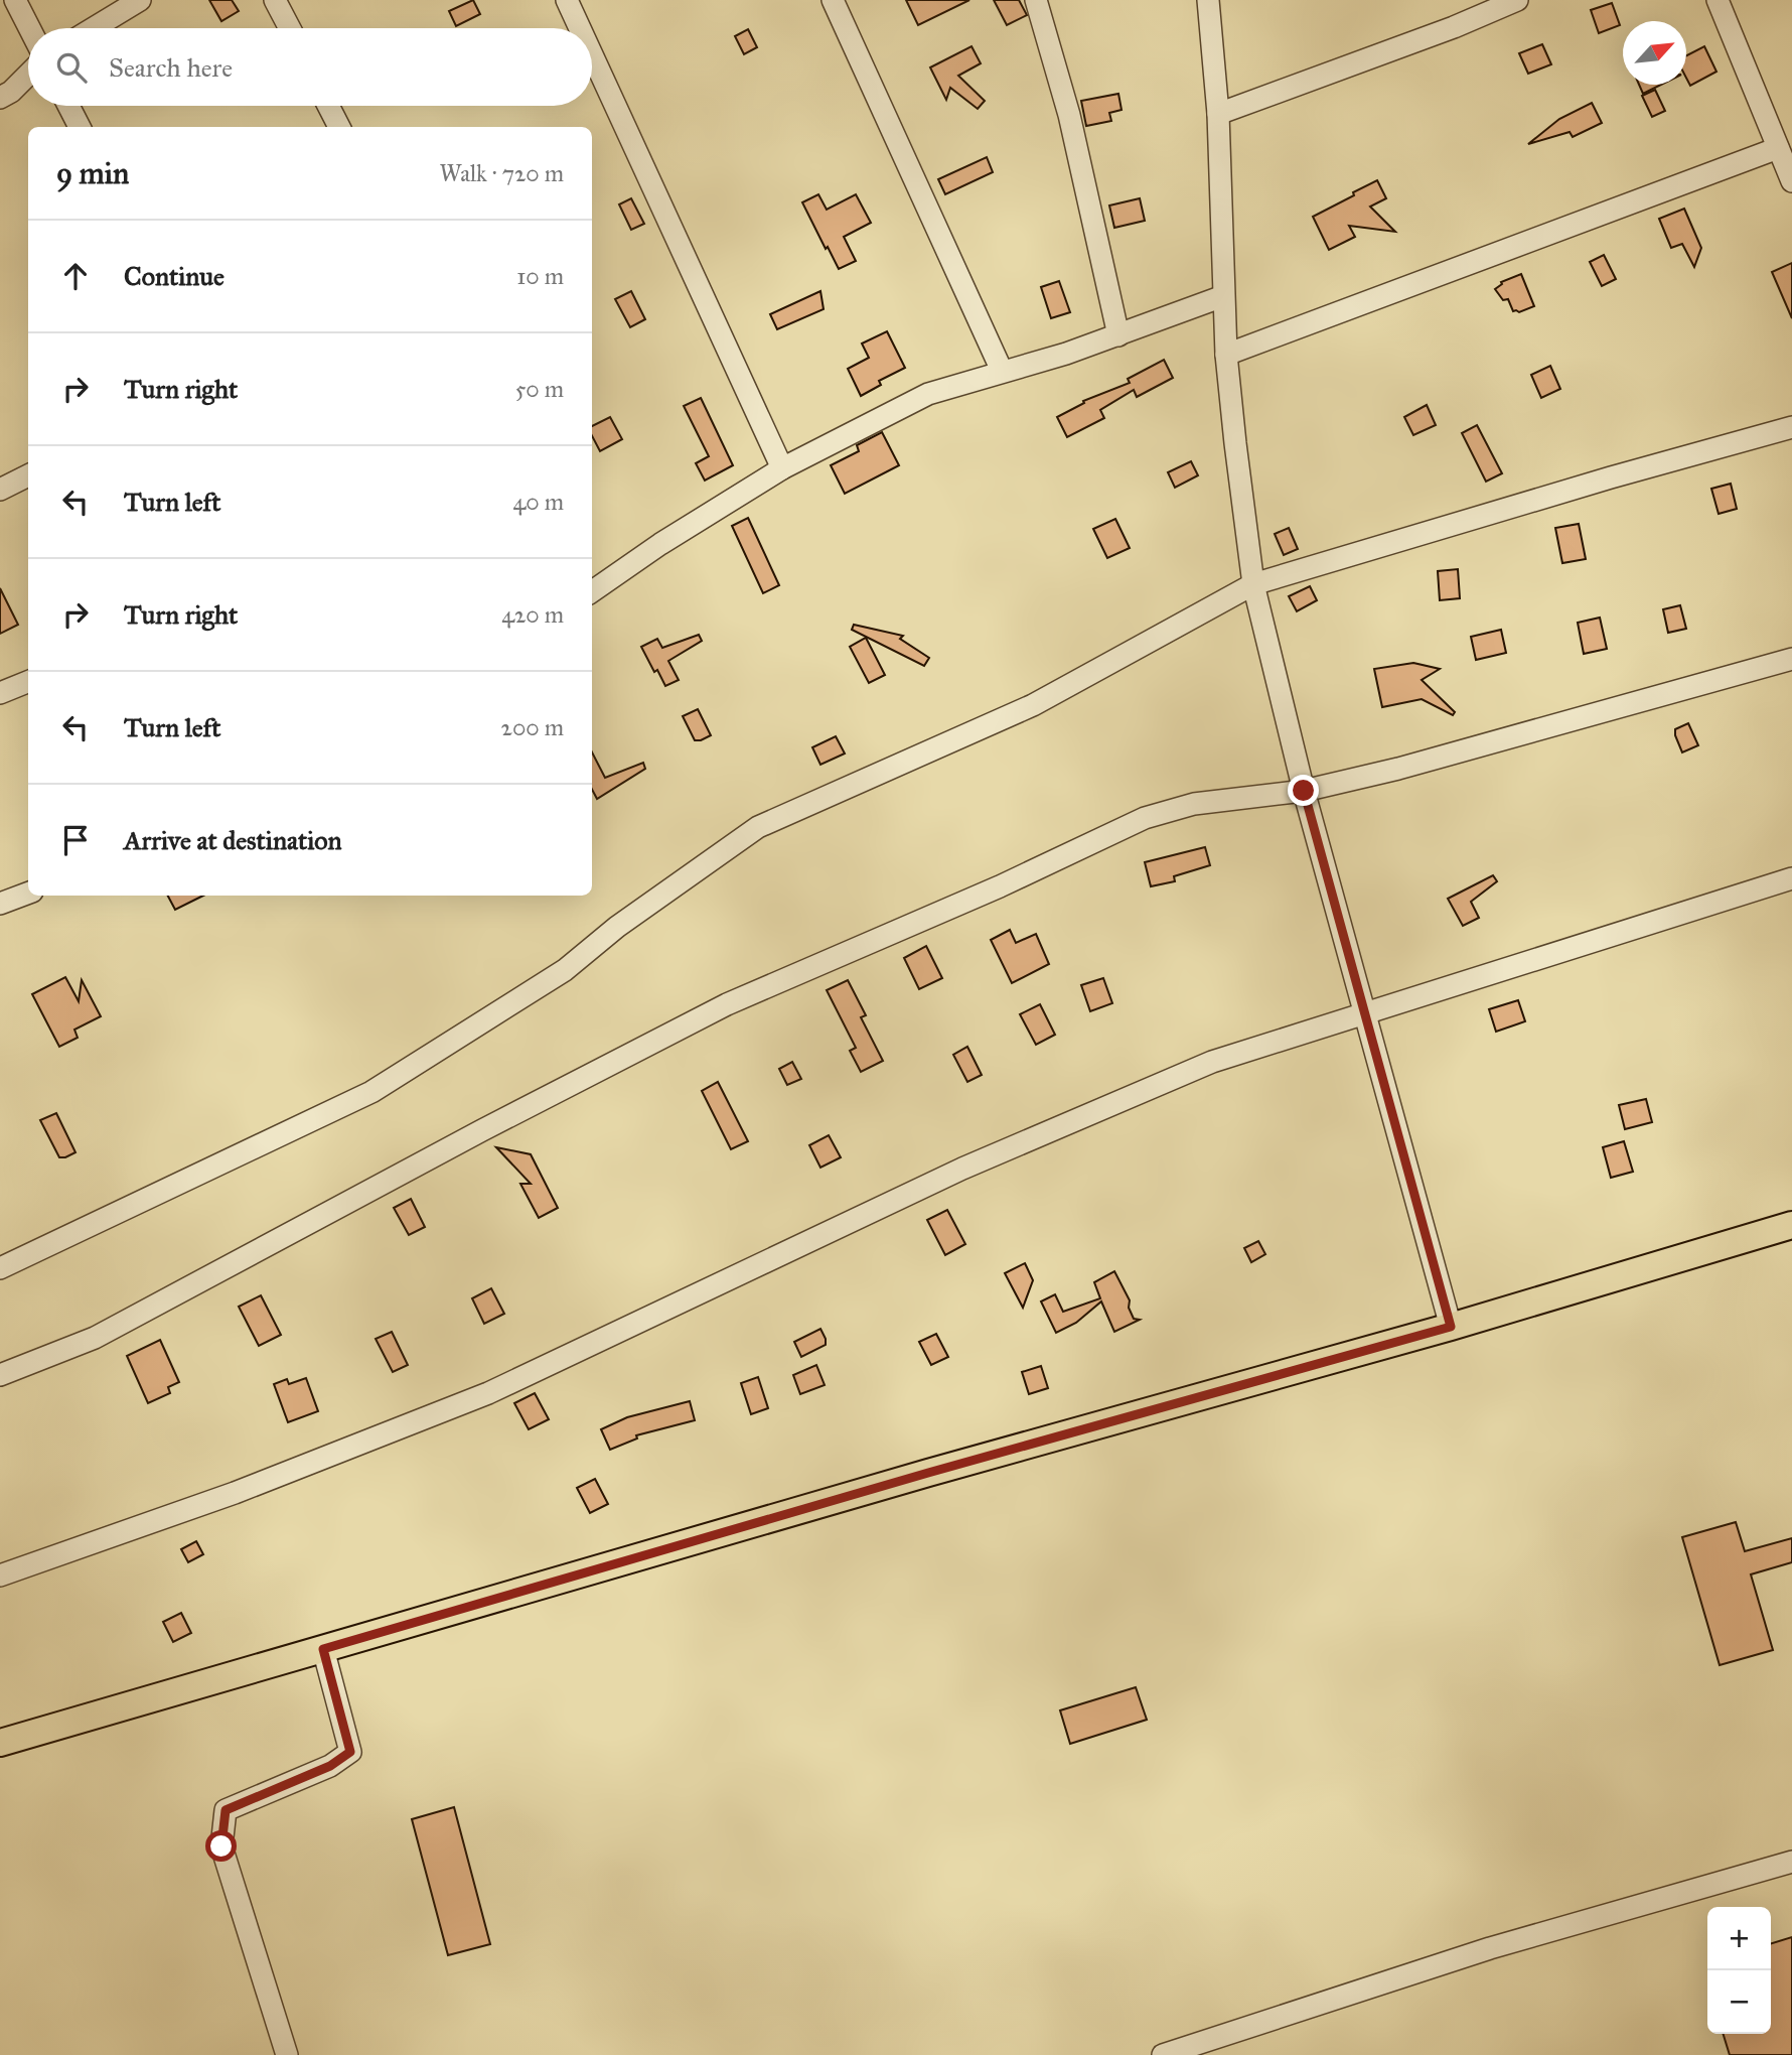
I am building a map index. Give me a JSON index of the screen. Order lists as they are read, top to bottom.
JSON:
{
  "north": "top right",
  "page": {
    "search": "Search here",
    "heading": ["9 min", "Walk · 720 m"],
    "list": [
      ["Continue", "10 m"],
      ["Turn right", "50 m"],
      ["Turn left", "40 m"],
      ["Turn right", "420 m"],
      ["Turn left", "200 m"],
      "Arrive at destination"
    ],
    "map_buttons": ["+", "−"]
  }
}
